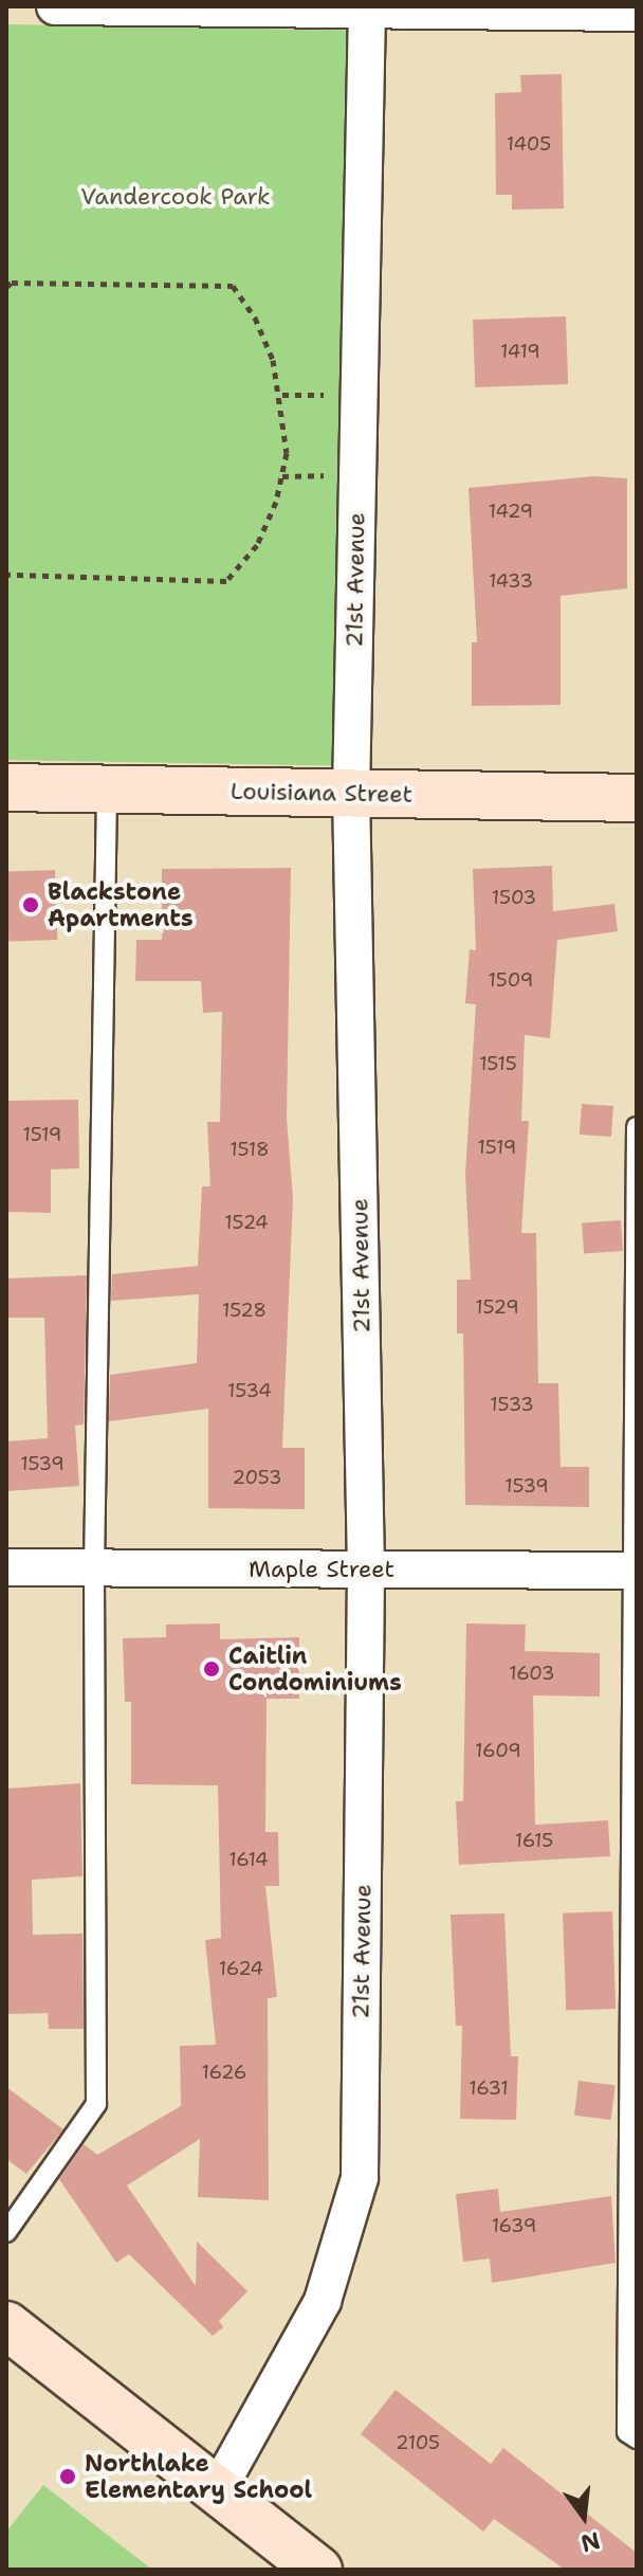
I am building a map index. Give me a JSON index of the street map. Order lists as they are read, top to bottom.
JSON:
{
  "streets": {
    "street": ["21st Avenue", "Louisiana Street", "Maple Street"]
  },
  "crossings": [
    ["21st Avenue", "Louisiana Street"],
    ["21st Avenue", "Maple Street"]
  ],
  "parks": ["Vandercook Park"],
  "places": ["Blackstone Apartments", "Caitlin Condominiums", "Northlake Elementary School"],
  "house_numbers": [
    "1405",
    "1419",
    "1429",
    "1433",
    "1503",
    "1509",
    "1515",
    "1519",
    "1519",
    "1518",
    "1524",
    "1529",
    "1528",
    "1534",
    "1533",
    "1539",
    "2053",
    "1539",
    "1603",
    "1609",
    "1615",
    "1614",
    "1624",
    "1626",
    "1631",
    "1639",
    "2105"
  ],
  "north": "bottom"
}
